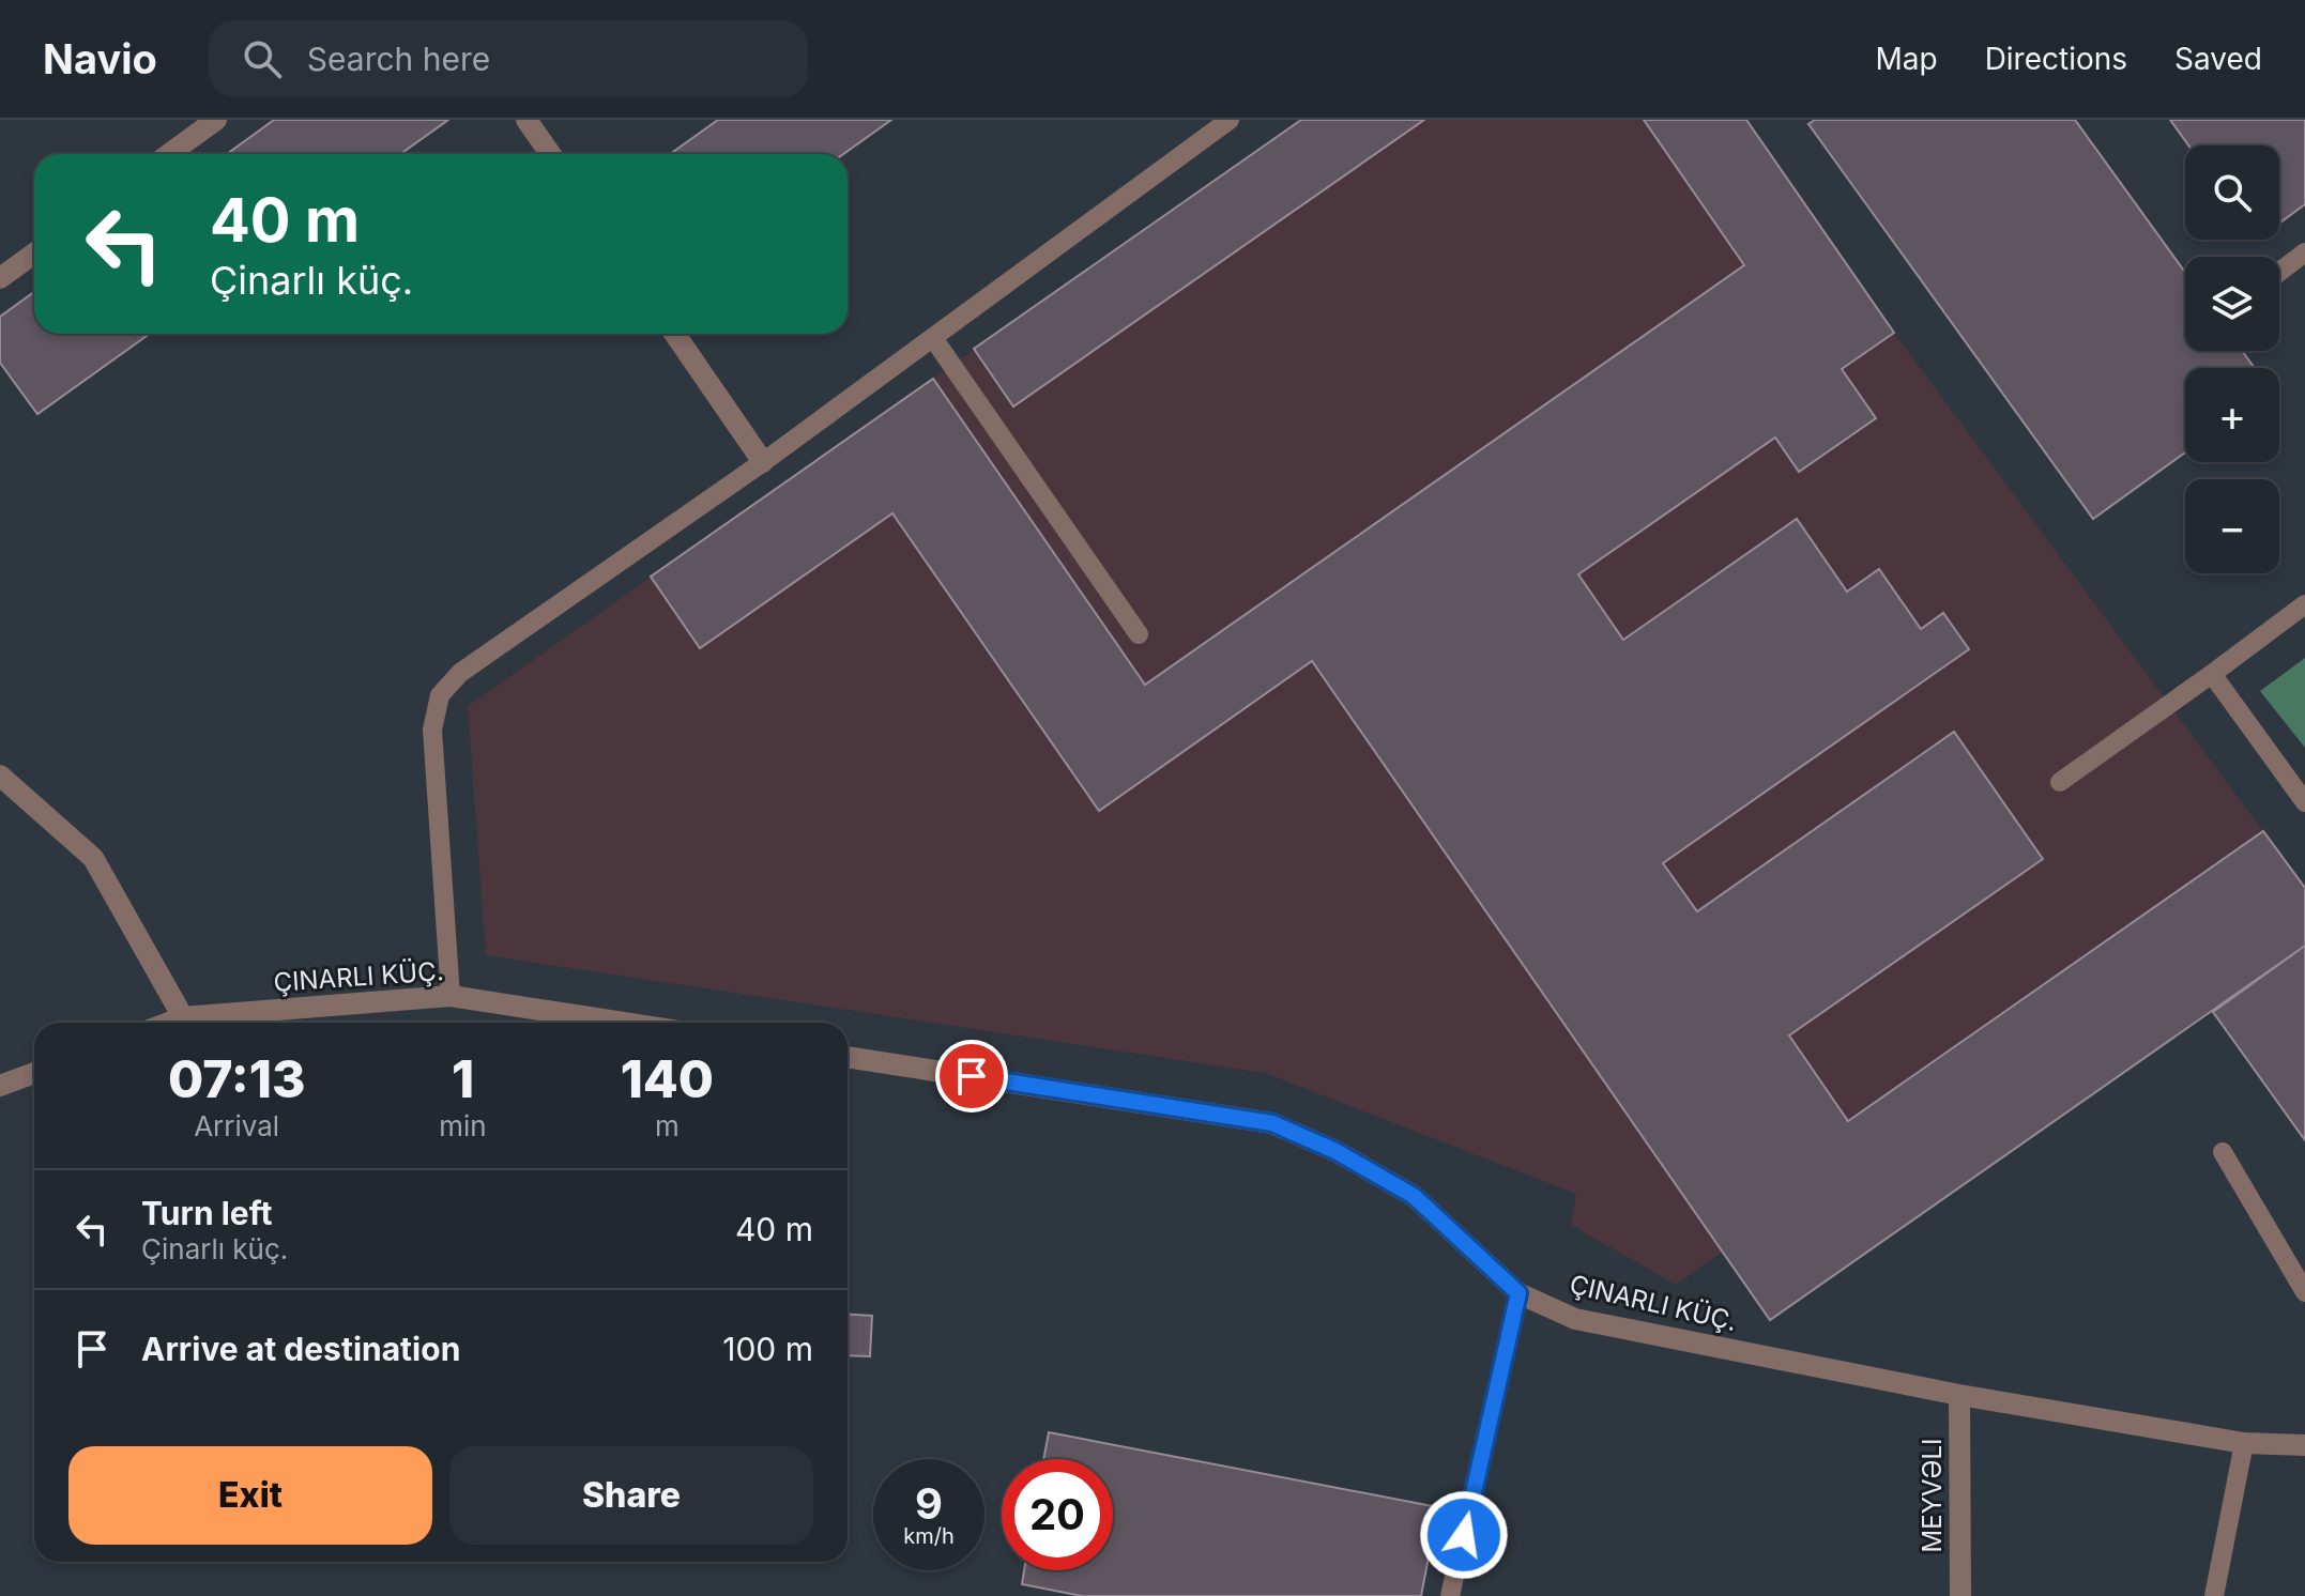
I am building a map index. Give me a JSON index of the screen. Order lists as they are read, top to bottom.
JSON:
{
  "streets": {
    "street": ["MEYVƏLI"]
  },
  "page": {
    "header": "Navio",
    "search": "Search here",
    "nav": ["Map", "Directions", "Saved"],
    "map_buttons": ["+", "−"],
    "turn": ["40 m", "Çinarlı küç."],
    "eta": [
      "07:13",
      "Arrival",
      "1",
      "min",
      "140",
      "m"
    ],
    "list": [
      {
        "name": "Turn left",
        "note": "Çinarlı küç.",
        "value": "40 m"
      },
      {
        "name": "Arrive at destination",
        "value": "100 m"
      }
    ],
    "buttons": ["Exit", "Share"],
    "speed": "9 km/h",
    "limit": "20"
  }
}
